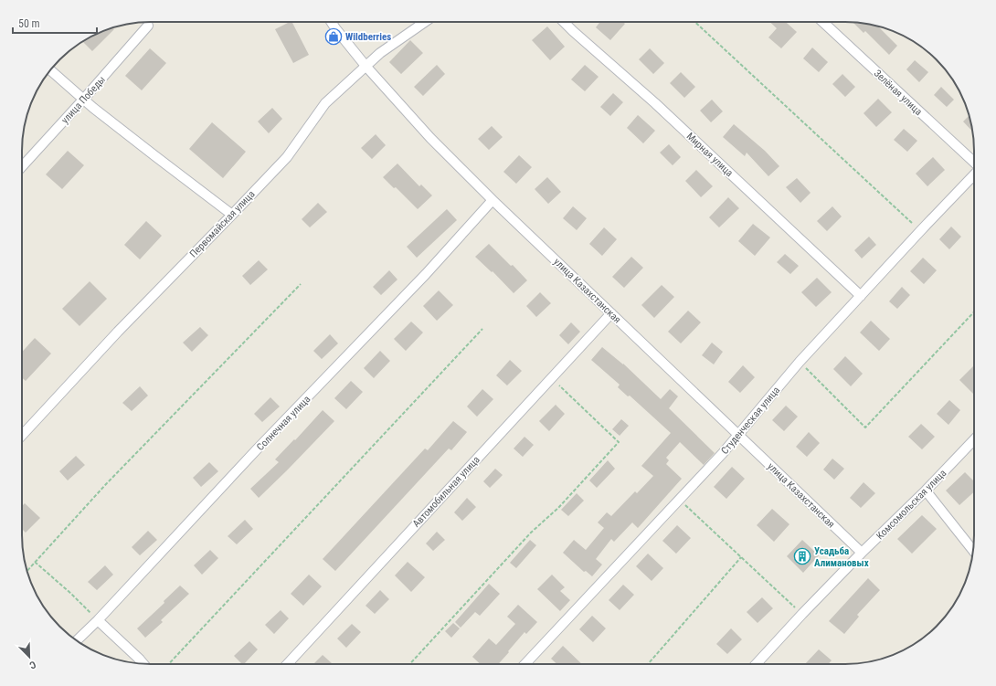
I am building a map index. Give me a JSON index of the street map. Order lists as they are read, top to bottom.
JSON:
{
  "streets": {
    "street": [
      "Зелёная улица",
      "улица Победы",
      "Мирная улица",
      "Первомайская улица",
      "улица Казахстанская",
      "Студенческая улица",
      "Солнечная улица",
      "Автомобильная улица",
      "Комсомольская улица"
    ]
  },
  "crossings": [
    ["Мирная улица", "Студенческая улица"],
    ["Первомайская улица", "улица Казахстанская"],
    ["улица Казахстанская", "Студенческая улица"],
    ["улица Казахстанская", "Солнечная улица"],
    ["улица Казахстанская", "Автомобильная улица"],
    ["улица Казахстанская", "Комсомольская улица"]
  ],
  "places": {
    "shop": ["Wildberries"],
    "building": ["Усадьба Алимановых"]
  },
  "scale_bar": "50 m",
  "north": "bottom right"
}
